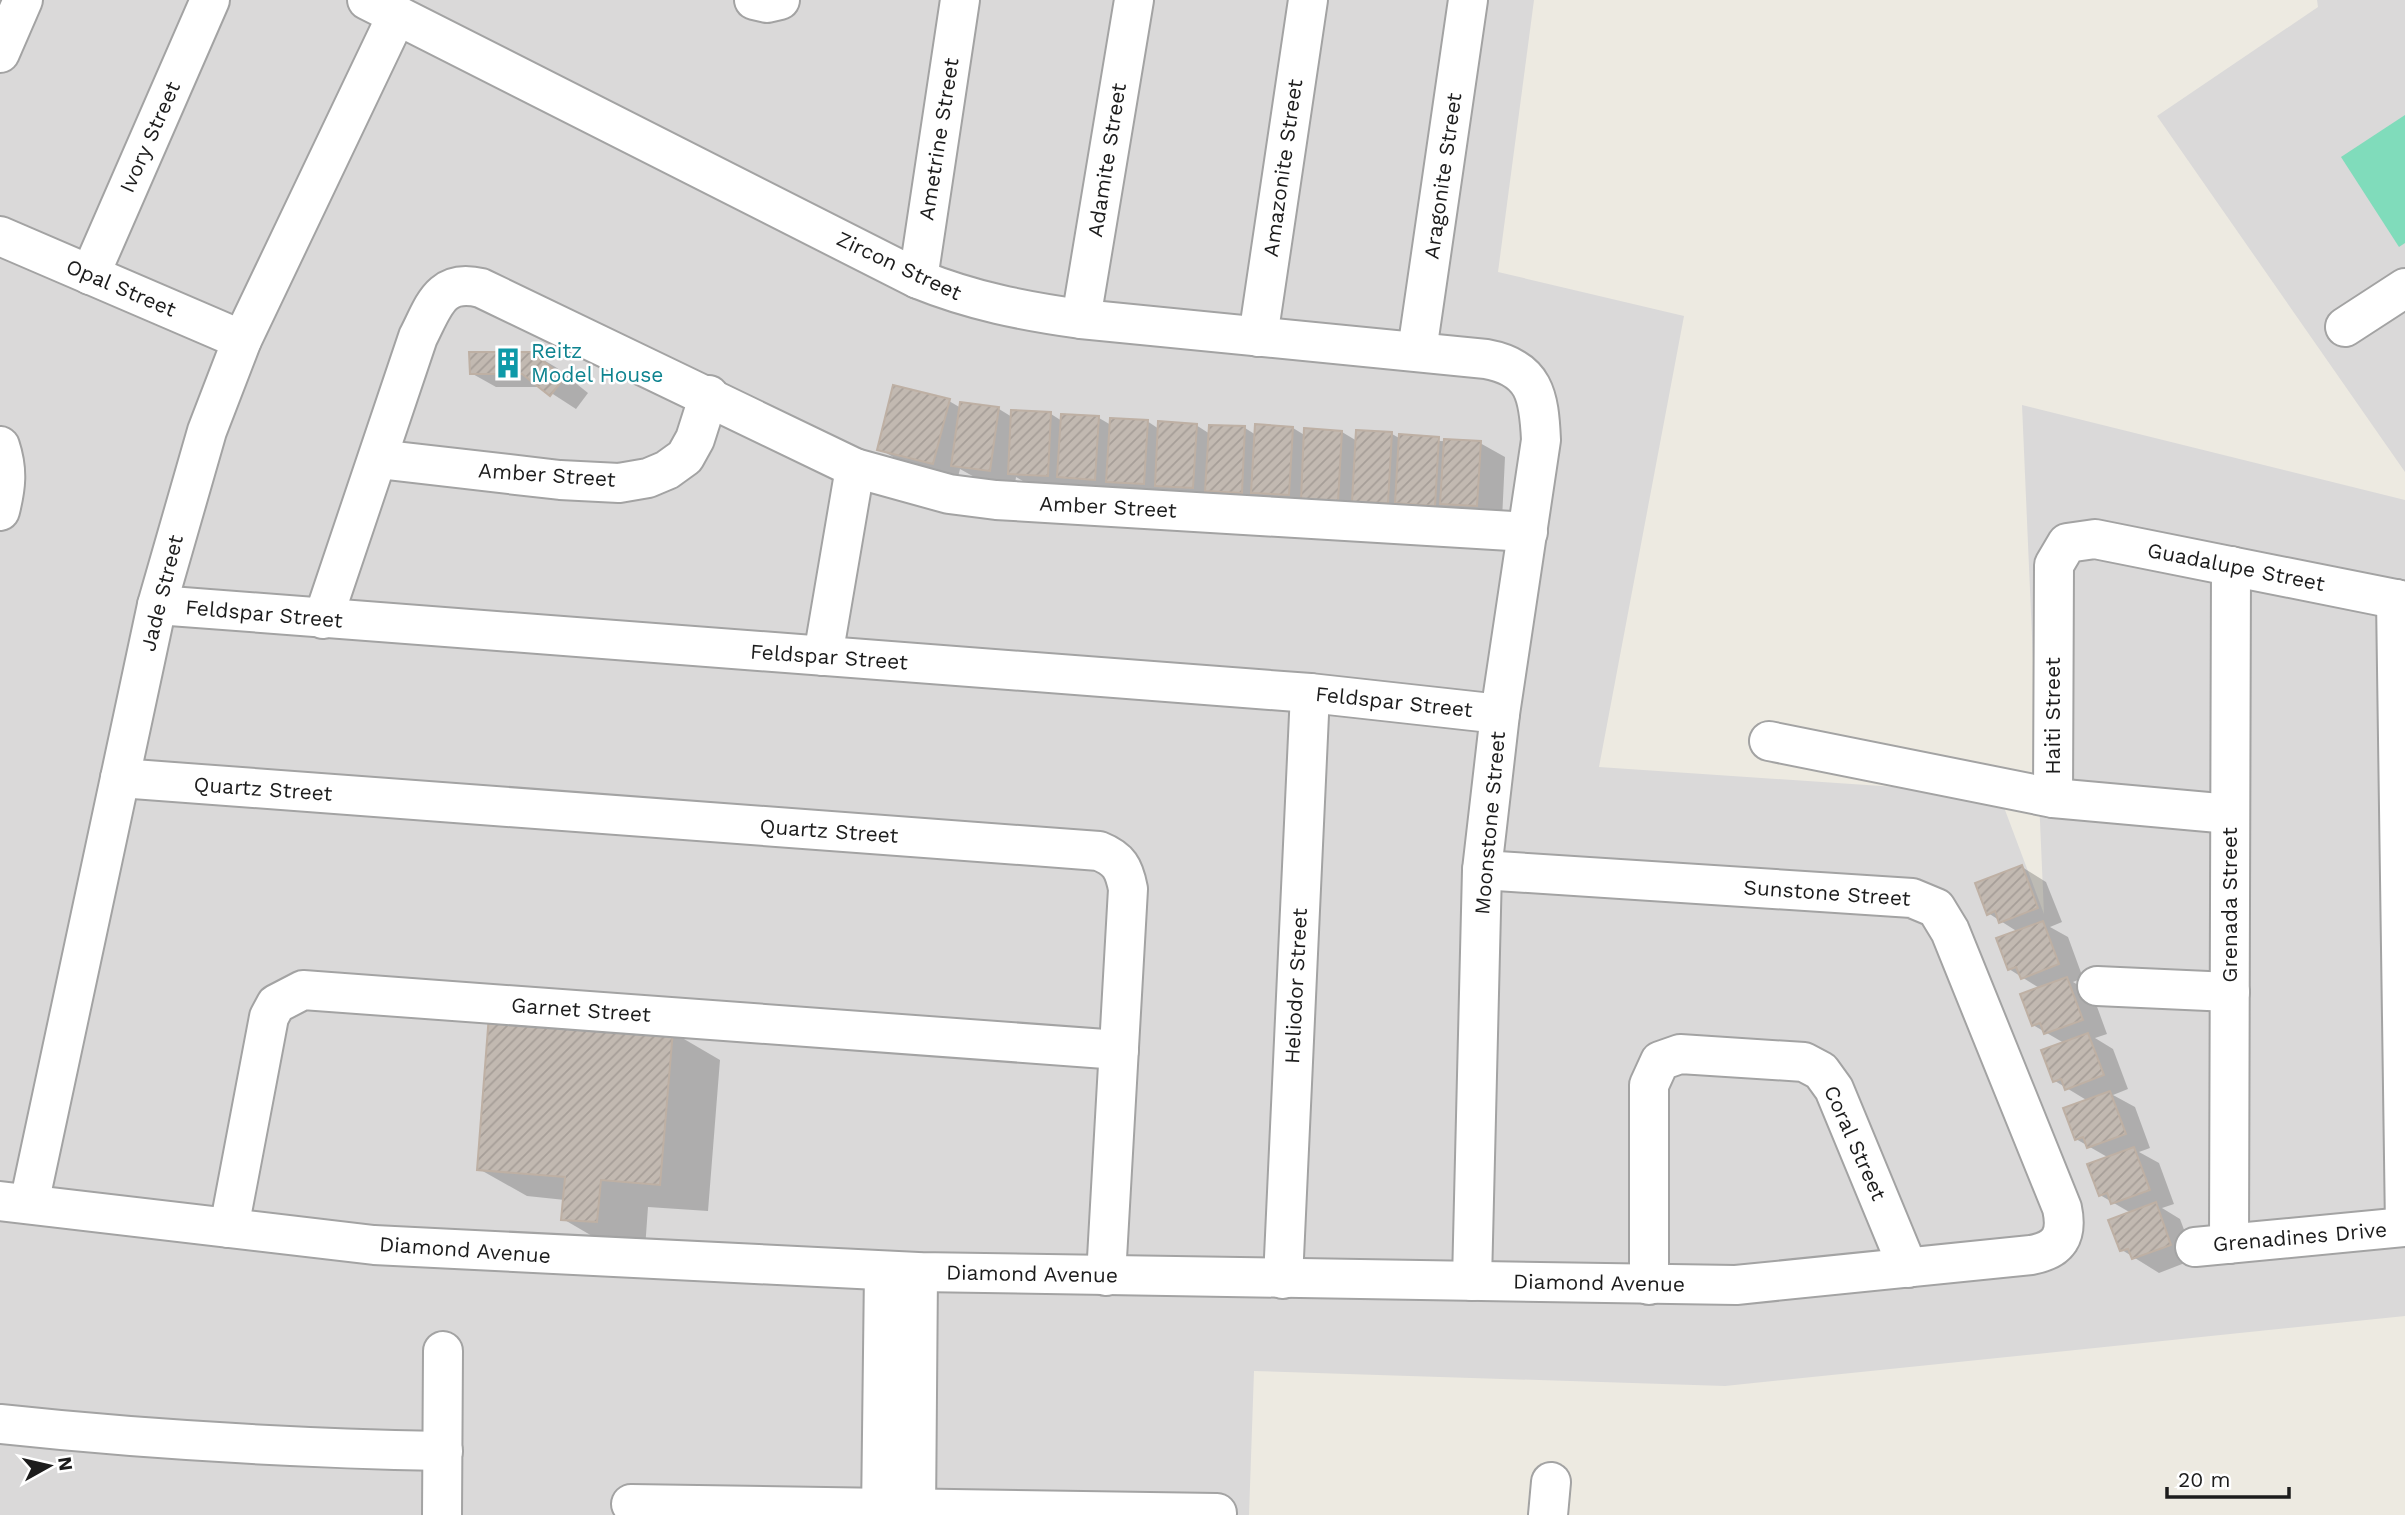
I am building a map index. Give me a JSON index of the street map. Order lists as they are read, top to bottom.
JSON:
{
  "streets": {
    "street": [
      "Ivory Street",
      "Ametrine Street",
      "Adamite Street",
      "Amazonite Street",
      "Aragonite Street",
      "Zircon Street",
      "Opal Street",
      "Amber Street",
      "Guadalupe Street",
      "Jade Street",
      "Feldspar Street",
      "Haiti Street",
      "Quartz Street",
      "Moonstone Street",
      "Sunstone Street",
      "Grenada Street",
      "Heliodor Street",
      "Garnet Street",
      "Coral Street",
      "Grenadines Drive",
      "Diamond Avenue"
    ]
  },
  "crossings": [
    ["Ivory Street", "Opal Street"],
    ["Ametrine Street", "Zircon Street"],
    ["Adamite Street", "Zircon Street"],
    ["Amazonite Street", "Zircon Street"],
    ["Aragonite Street", "Zircon Street"],
    ["Zircon Street", "Jade Street"],
    ["Zircon Street", "Moonstone Street"],
    ["Opal Street", "Jade Street"],
    ["Amber Street", "Feldspar Street"],
    ["Amber Street", "Moonstone Street"],
    ["Guadalupe Street", "Haiti Street"],
    ["Guadalupe Street", "Grenada Street"],
    ["Jade Street", "Feldspar Street"],
    ["Jade Street", "Quartz Street"],
    ["Jade Street", "Diamond Avenue"],
    ["Feldspar Street", "Moonstone Street"],
    ["Feldspar Street", "Heliodor Street"],
    ["Haiti Street", "Grenada Street"],
    ["Quartz Street", "Garnet Street"],
    ["Quartz Street", "Diamond Avenue"],
    ["Moonstone Street", "Sunstone Street"],
    ["Moonstone Street", "Diamond Avenue"],
    ["Sunstone Street", "Diamond Avenue"],
    ["Grenada Street", "Grenadines Drive"],
    ["Heliodor Street", "Diamond Avenue"],
    ["Garnet Street", "Diamond Avenue"],
    ["Coral Street", "Diamond Avenue"]
  ],
  "places": {
    "building": ["Reitz Model House"]
  },
  "scale_bar": "20 m",
  "north": "right"
}
